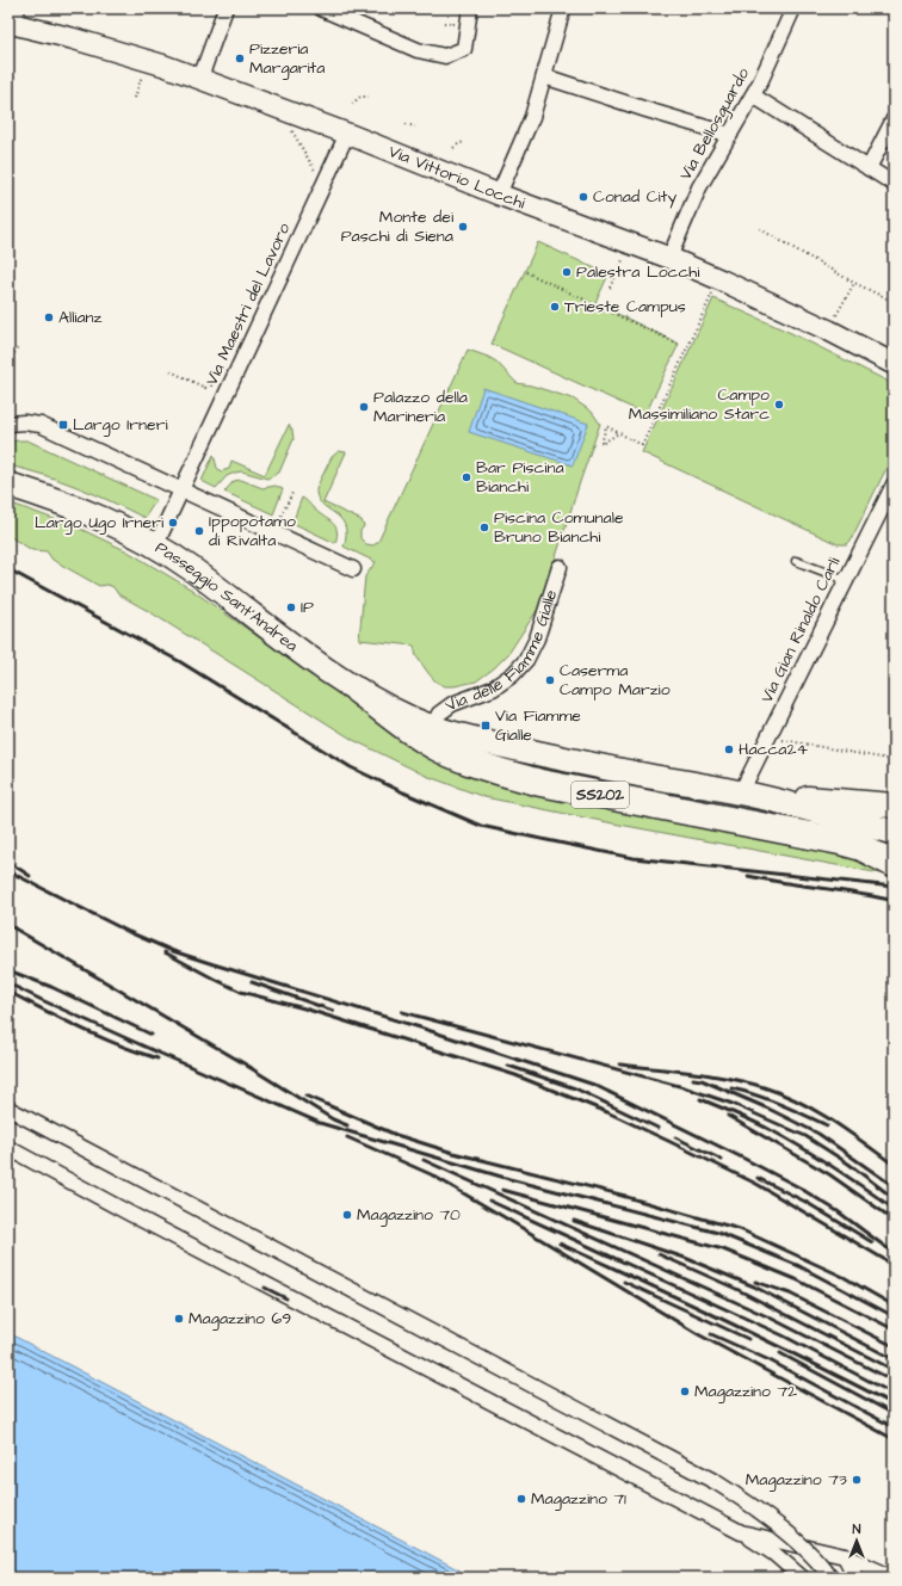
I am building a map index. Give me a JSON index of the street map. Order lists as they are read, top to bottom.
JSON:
{
  "streets": {
    "highway": ["SS202"],
    "main road": ["Via Vittorio Locchi", "Passeggio Sant'Andrea", "Via delle Fiamme Gialle"],
    "street": ["Via Bellosguardo", "Via Maestri del Lavoro", "Via Gian Rinaldo Carli"]
  },
  "crossings": [
    ["Via Bellosguardo", "Via Vittorio Locchi"],
    ["Via Vittorio Locchi", "Via Maestri del Lavoro"],
    ["Passeggio Sant'Andrea", "Via delle Fiamme Gialle"],
    ["Passeggio Sant'Andrea", "SS202"],
    ["Via Gian Rinaldo Carli", "Via delle Fiamme Gialle"],
    ["Via delle Fiamme Gialle", "SS202"]
  ],
  "places": {
    "other": [
      "Pizzeria Margarita",
      "Conad City",
      "Monte dei Paschi di Siena",
      "Palestra Locchi",
      "Trieste Campus",
      "Allianz",
      "Campo Massimiliano Starc",
      "Palazzo della Marineria",
      "Bar Piscina Bianchi",
      "Largo Ugo Irneri",
      "Piscina Comunale Bruno Bianchi",
      "Ippopotamo di Rivalta",
      "IP",
      "Caserma Campo Marzio",
      "Hacca24",
      "Magazzino 70",
      "Magazzino 69",
      "Magazzino 72",
      "Magazzino 73",
      "Magazzino 71"
    ],
    "transit": ["Largo Irneri", "Via Fiamme Gialle"]
  },
  "north": "top"
}
